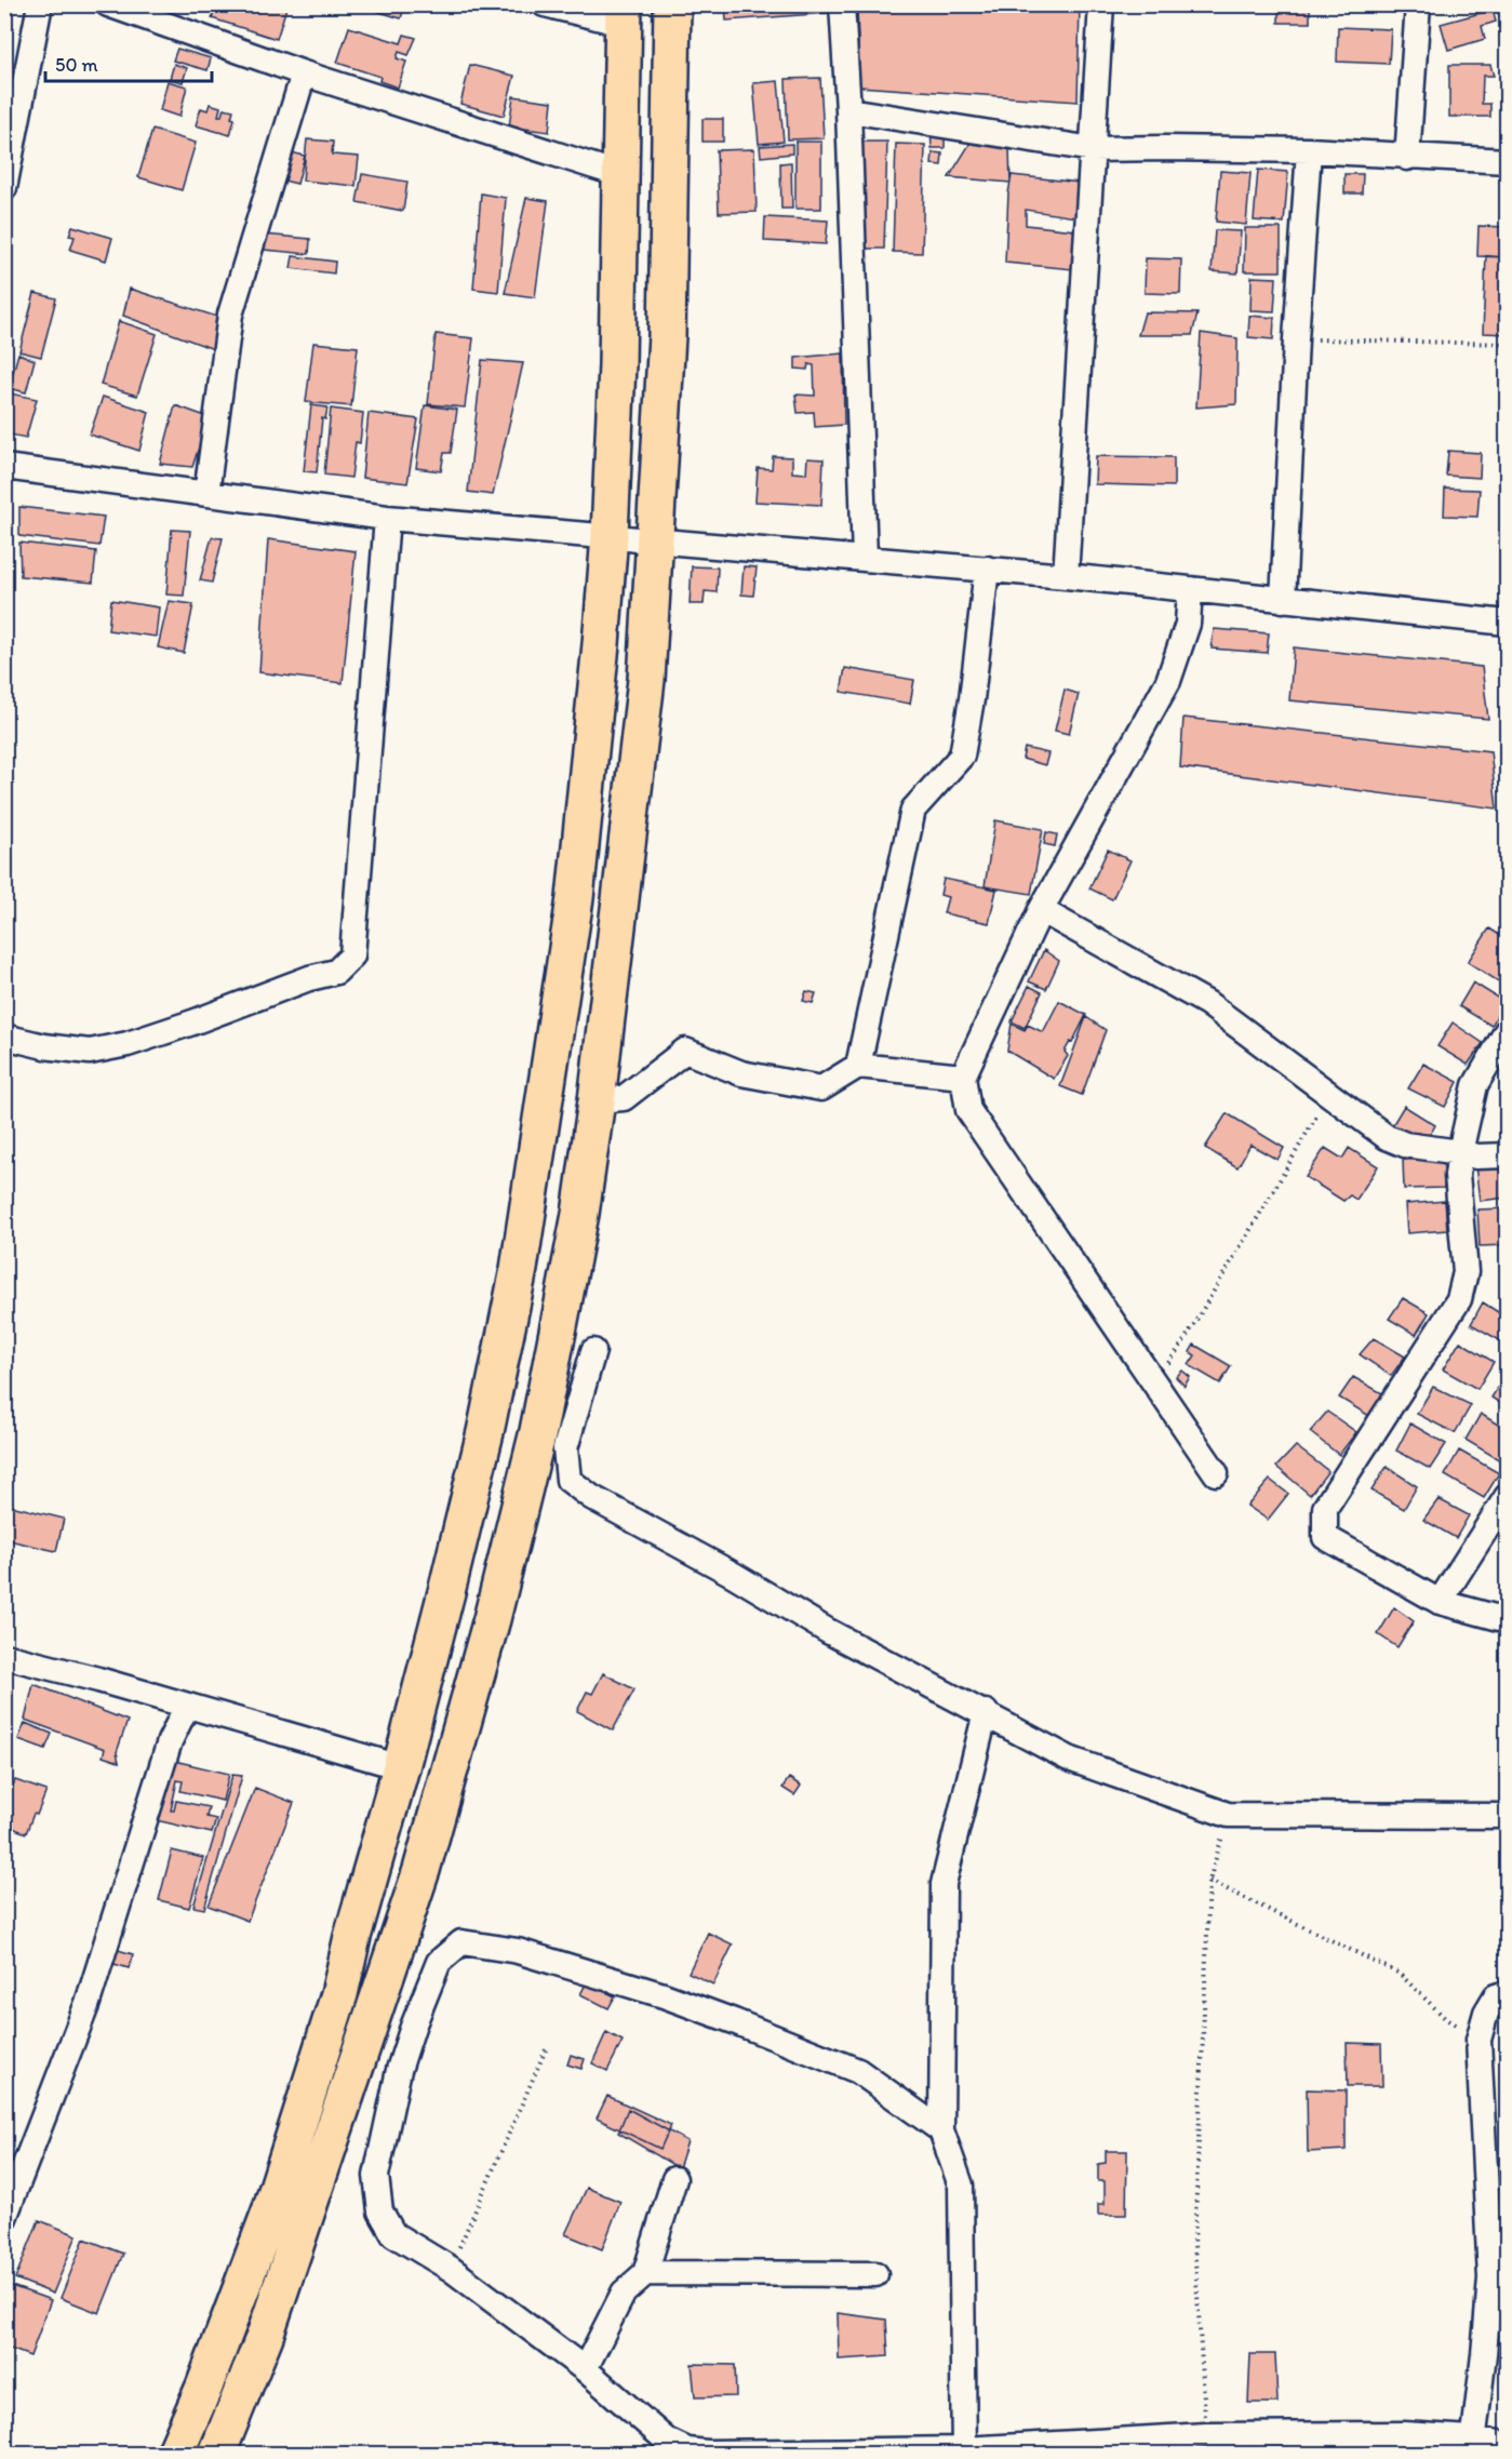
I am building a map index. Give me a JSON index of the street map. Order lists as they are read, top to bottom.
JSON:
{
  "scale_bar": "50 m"
}
